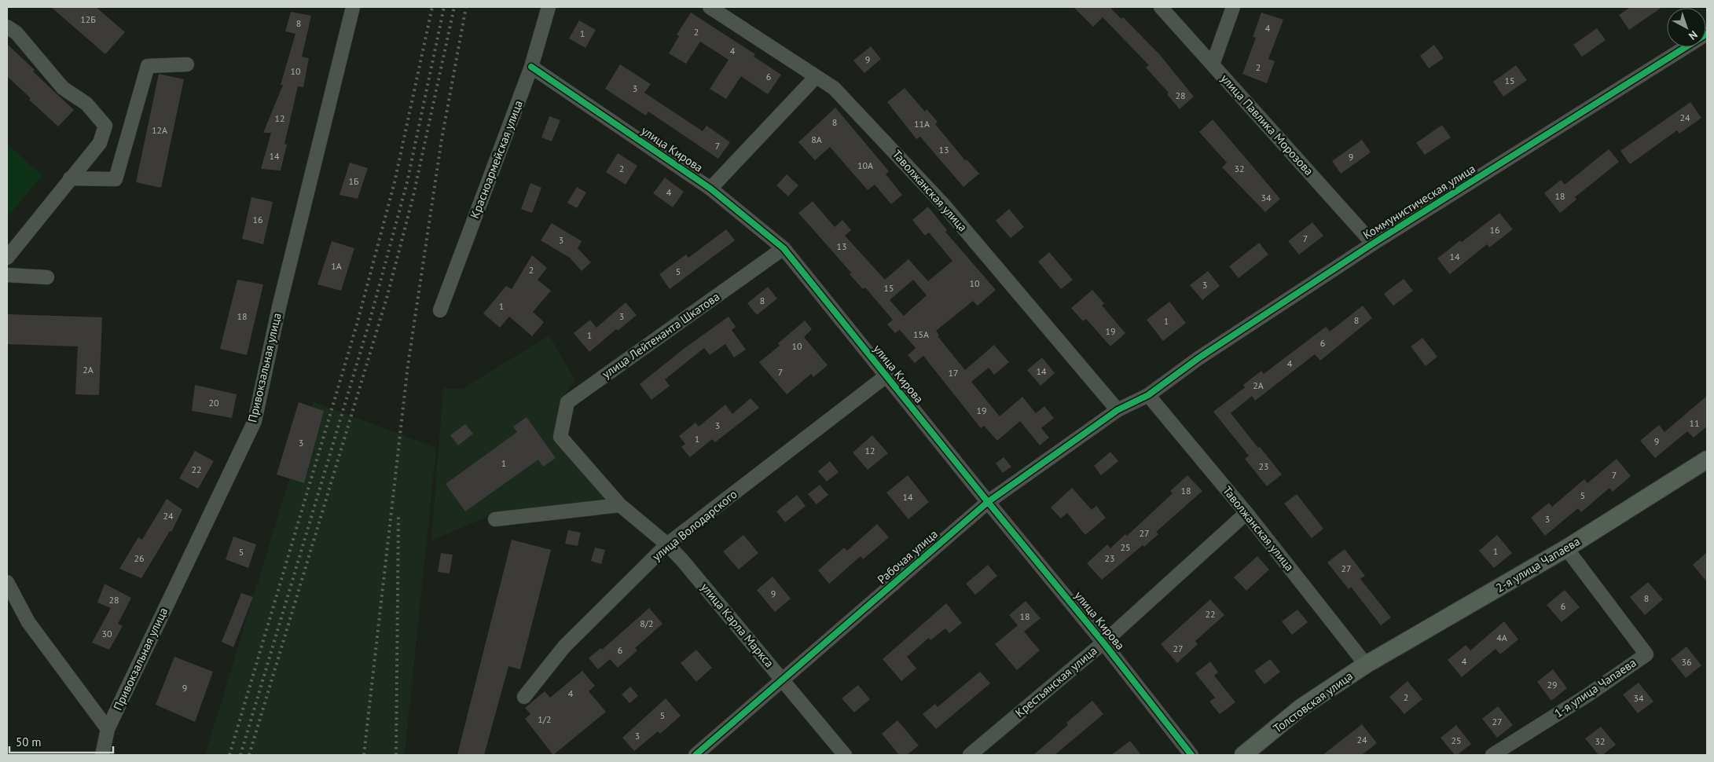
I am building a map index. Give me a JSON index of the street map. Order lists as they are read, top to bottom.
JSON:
{
  "streets": {
    "main road": ["2-я улица Чапаева", "Толстовская улица"],
    "street": [
      "улица Павлика Морозова",
      "улица Кирова",
      "Красноармейская улица",
      "Таволжанская улица",
      "Коммунистическая улица",
      "улица Лейтенанта Шкатова",
      "Привокзальная улица",
      "улица Володарского",
      "Рабочая улица",
      "улица Карла Маркса",
      "Крестьянская улица",
      "1-я улица Чапаева"
    ]
  },
  "crossings": [
    ["улица Павлика Морозова", "Коммунистическая улица"],
    ["улица Кирова", "Красноармейская улица"],
    ["улица Кирова", "улица Лейтенанта Шкатова"],
    ["улица Кирова", "улица Володарского"],
    ["улица Кирова", "Рабочая улица"],
    ["улица Кирова", "Крестьянская улица"],
    ["Таволжанская улица", "Коммунистическая улица"],
    ["Таволжанская улица", "Рабочая улица"],
    ["Таволжанская улица", "2-я улица Чапаева"],
    ["Таволжанская улица", "Крестьянская улица"],
    ["Таволжанская улица", "Толстовская улица"],
    ["Коммунистическая улица", "Рабочая улица"],
    ["улица Лейтенанта Шкатова", "улица Карла Маркса"],
    ["улица Володарского", "улица Карла Маркса"],
    ["Рабочая улица", "улица Карла Маркса"],
    ["2-я улица Чапаева", "1-я улица Чапаева"],
    ["2-я улица Чапаева", "Толстовская улица"]
  ],
  "house_numbers": [
    "12Б",
    "8",
    "4",
    "2",
    "1",
    "4",
    "9",
    "2",
    "10",
    "6",
    "15",
    "3",
    "28",
    "24",
    "12",
    "8",
    "11А",
    "12А",
    "8А",
    "7",
    "13",
    "14",
    "9",
    "10А",
    "2",
    "32",
    "1Б",
    "4",
    "18",
    "34",
    "16",
    "16",
    "7",
    "3",
    "13",
    "14",
    "1А",
    "2",
    "5",
    "10",
    "3",
    "15",
    "8",
    "1",
    "18",
    "3",
    "8",
    "1",
    "19",
    "15А",
    "1",
    "6",
    "10",
    "4",
    "2А",
    "14",
    "7",
    "17",
    "2А",
    "20",
    "19",
    "11",
    "3",
    "1",
    "9",
    "3",
    "12",
    "1",
    "23",
    "22",
    "7",
    "18",
    "5",
    "14",
    "24",
    "3",
    "27",
    "25",
    "1",
    "5",
    "26",
    "23",
    "27",
    "9",
    "8",
    "28",
    "6",
    "22",
    "18",
    "8/2",
    "30",
    "4А",
    "27",
    "6",
    "4",
    "36",
    "29",
    "9",
    "4",
    "2",
    "34",
    "5",
    "1/2",
    "27",
    "3",
    "24",
    "25",
    "32"
  ],
  "scale_bar": "50 m",
  "north": "bottom right"
}
